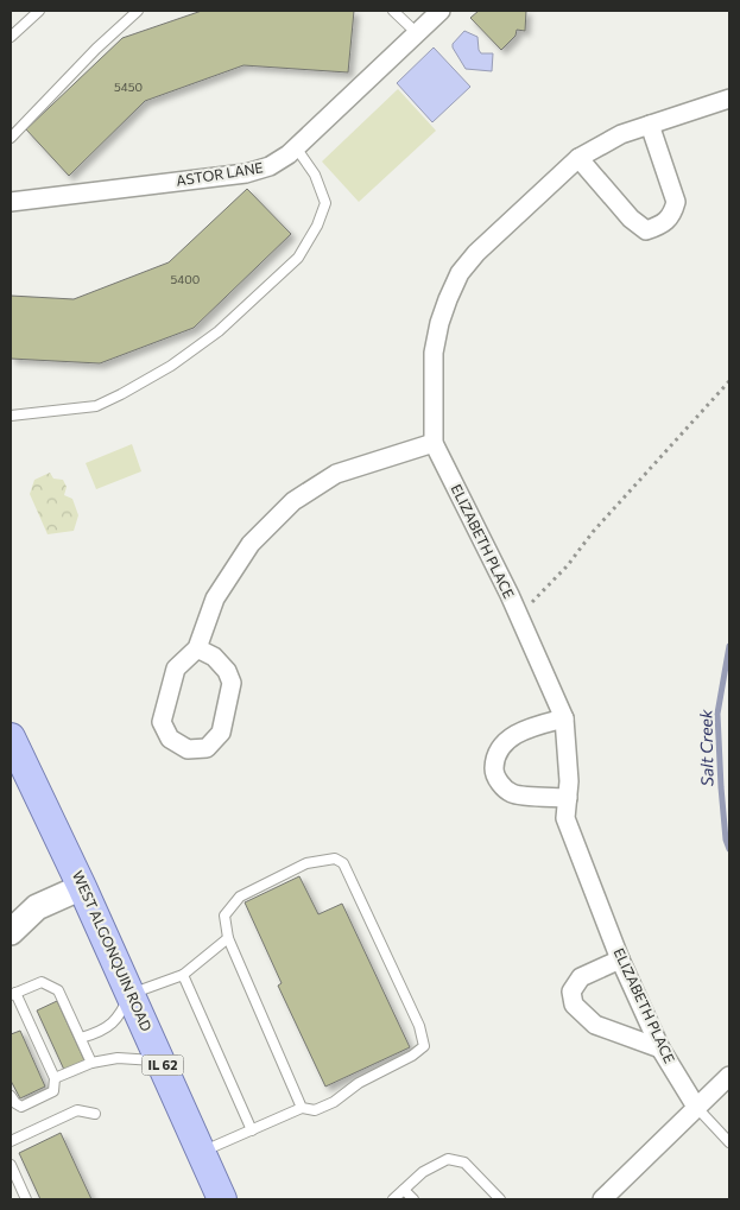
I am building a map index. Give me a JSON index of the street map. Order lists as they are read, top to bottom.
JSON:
{
  "streets": {
    "main road": ["WEST ALGONQUIN ROAD", "IL 62"],
    "street": ["ASTOR LANE", "ELIZABETH PLACE"]
  },
  "water": ["Salt Creek"],
  "house_numbers": ["5450", "5400"]
}
